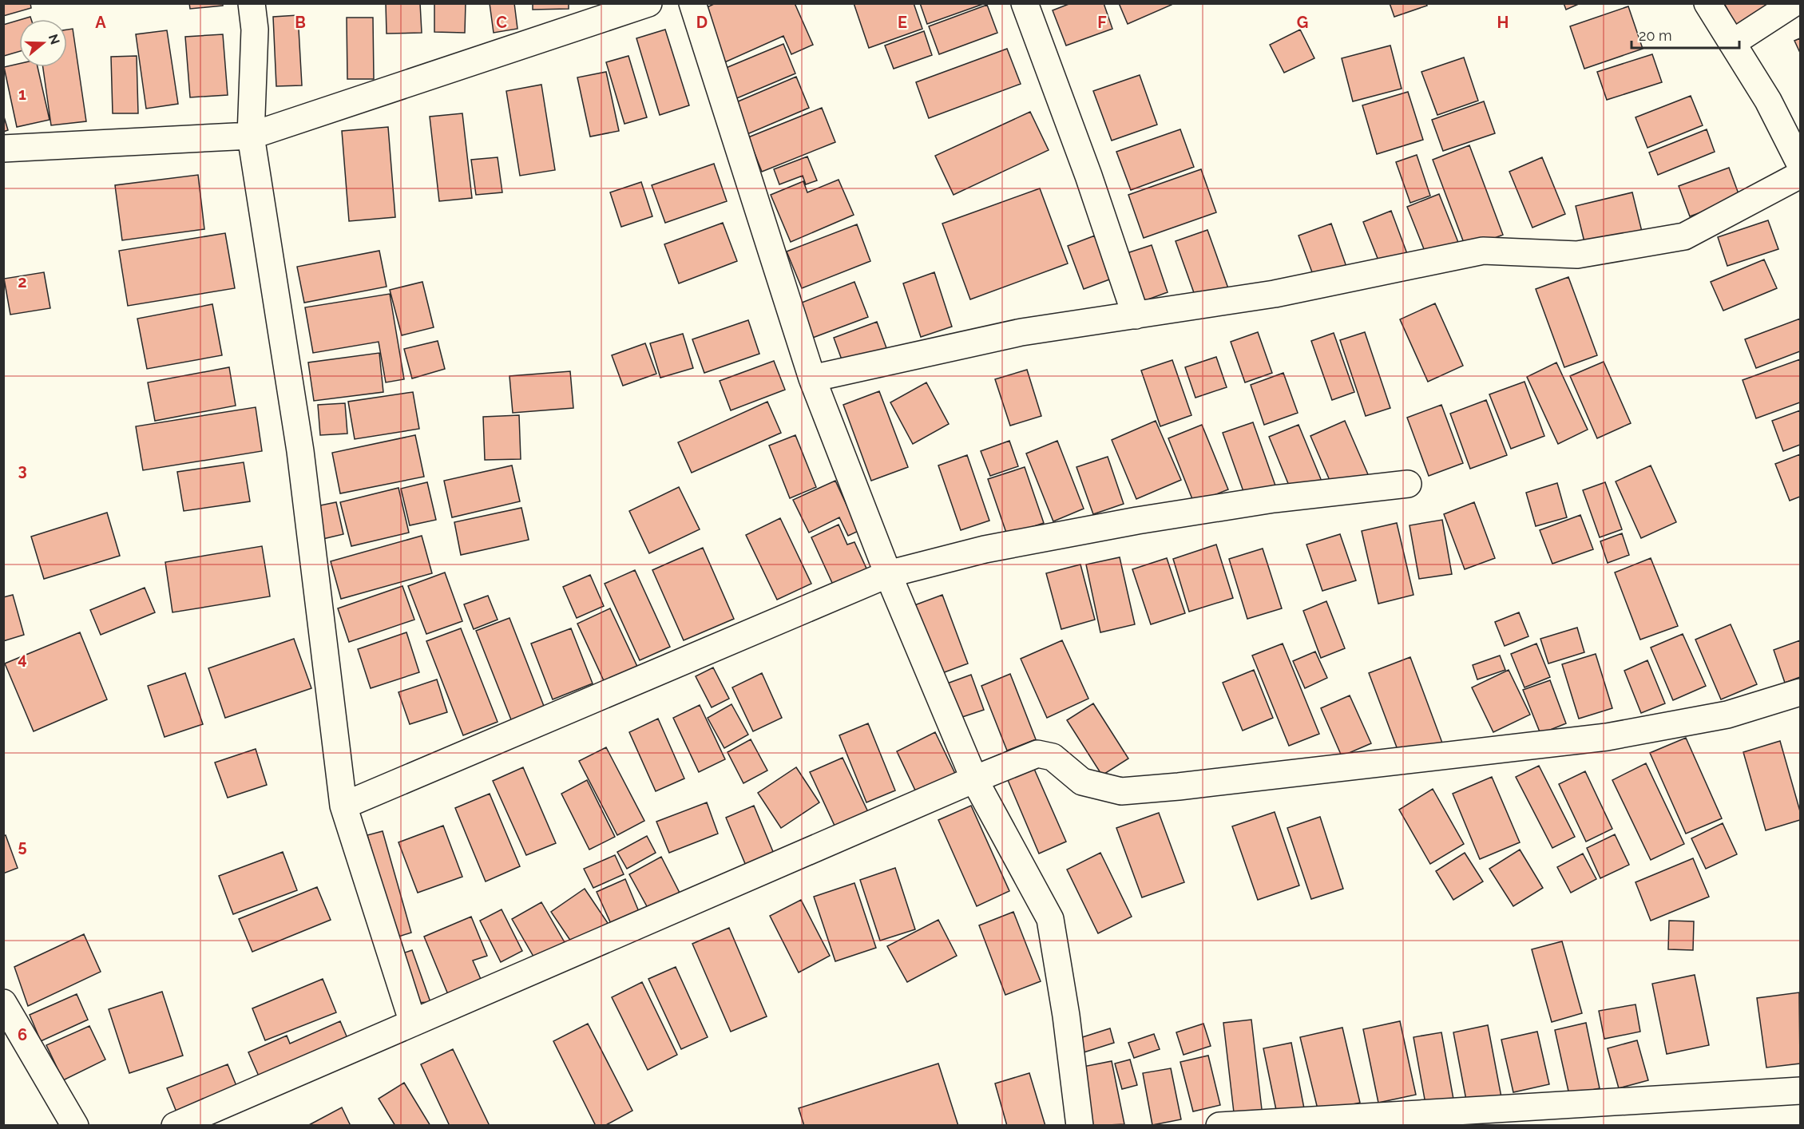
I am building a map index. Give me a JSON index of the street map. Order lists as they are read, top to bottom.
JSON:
{
  "scale_bar": "20 m",
  "north": "right",
  "grid": {
    "columns": [
      "A",
      "B",
      "C",
      "D",
      "E",
      "F",
      "G",
      "H"
    ],
    "rows": [
      "1",
      "2",
      "3",
      "4",
      "5",
      "6"
    ]
  }
}
